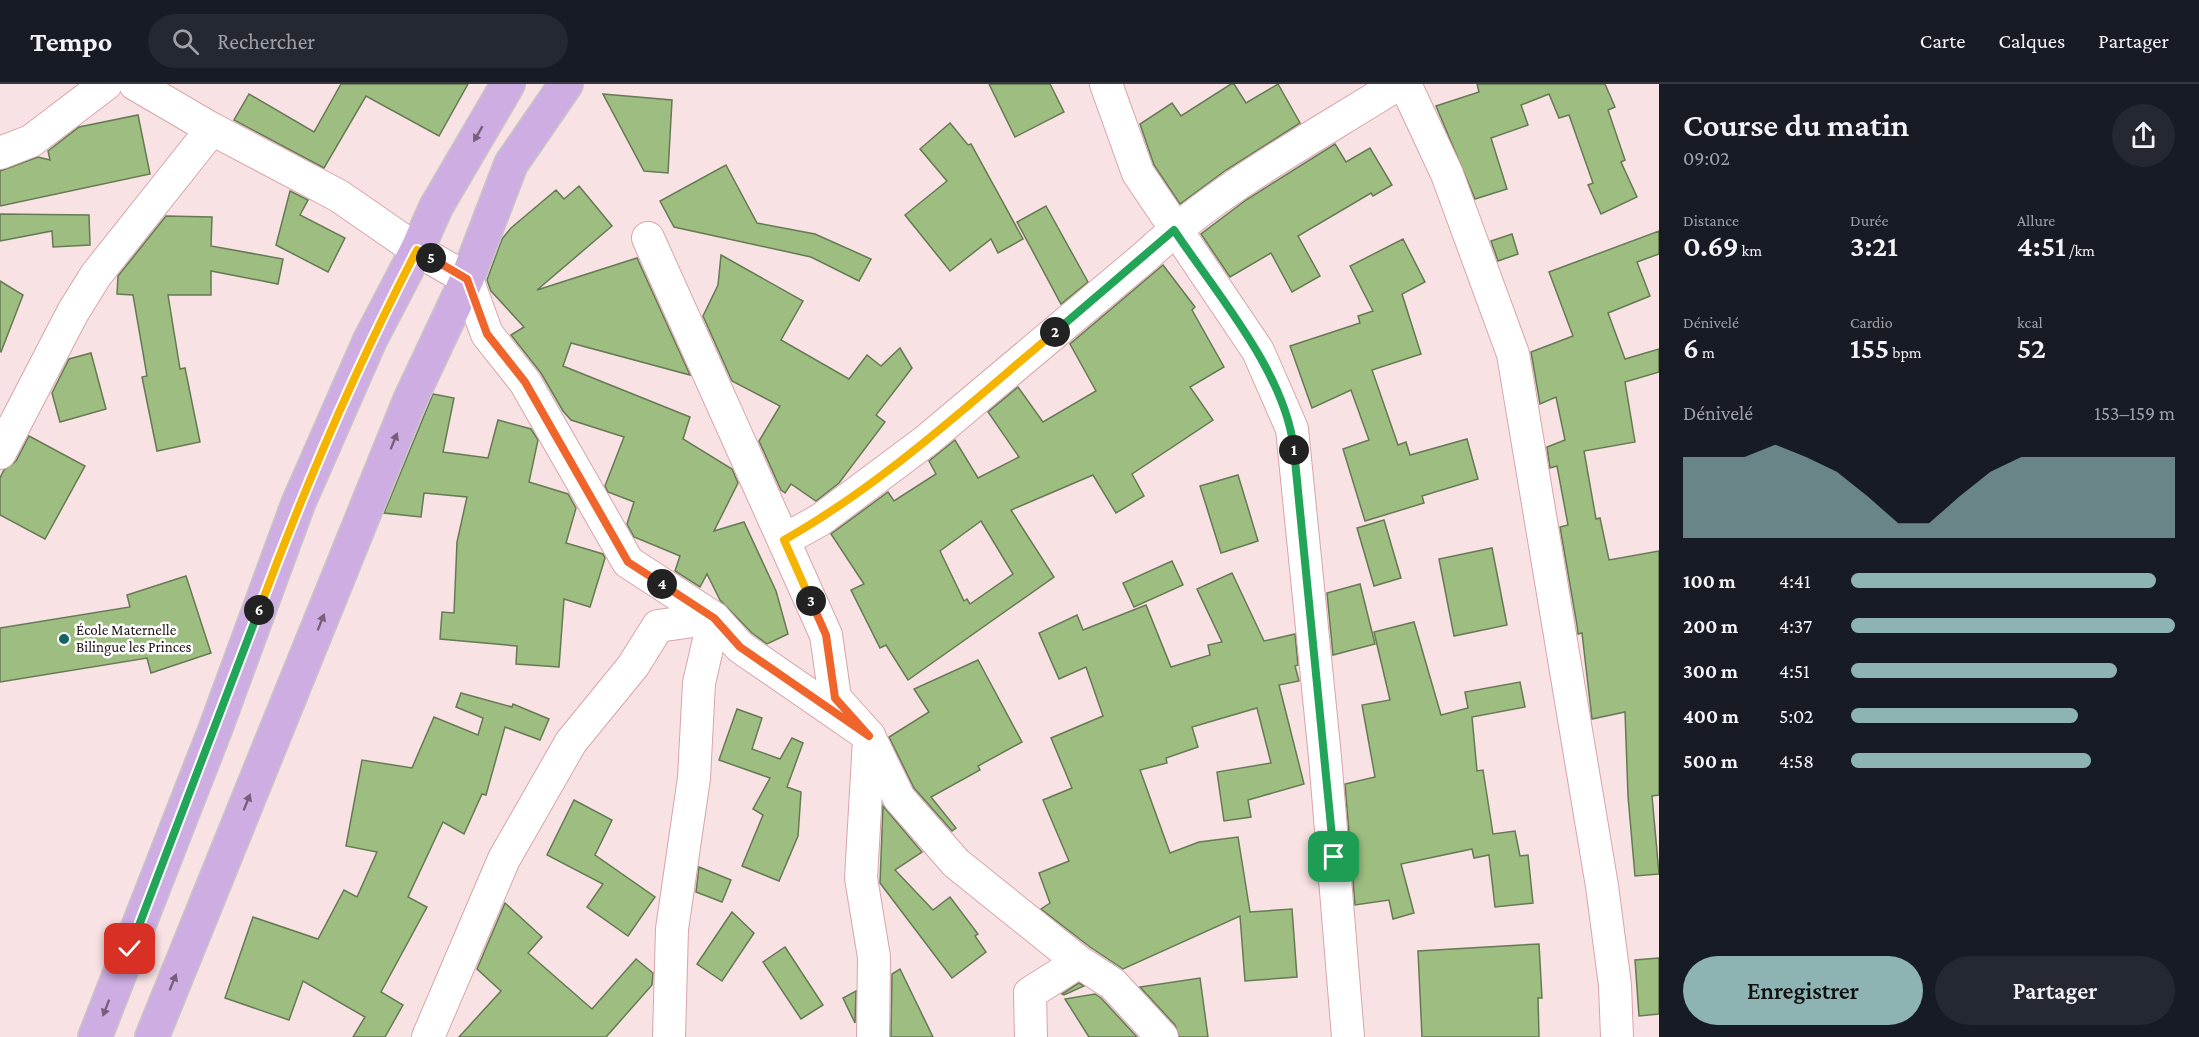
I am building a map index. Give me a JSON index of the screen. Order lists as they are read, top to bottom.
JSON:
{
  "places": ["École Maternelle Bilingue les Princes"],
  "page": {
    "header": "Tempo",
    "search": "Rechercher",
    "nav": ["Carte", "Calques", "Partager"],
    "heading": ["Course du matin", "09:02"],
    "stats": [
      ["Distance", "0.69 km"],
      ["Durée", "3:21"],
      ["Allure", "4:51 /km"],
      ["Dénivelé", "6 m"],
      ["Cardio", "155 bpm"],
      ["kcal", "52"]
    ],
    "pins": [
      "5",
      "2",
      "1",
      "4",
      "3",
      "6"
    ],
    "chart": ["Dénivelé", "153–159 m"],
    "list": [
      {
        "name": "100 m",
        "note": "4:41"
      },
      {
        "name": "200 m",
        "note": "4:37"
      },
      {
        "name": "300 m",
        "note": "4:51"
      },
      {
        "name": "400 m",
        "note": "5:02"
      },
      {
        "name": "500 m",
        "note": "4:58"
      }
    ],
    "buttons": ["Enregistrer", "Partager"]
  }
}
